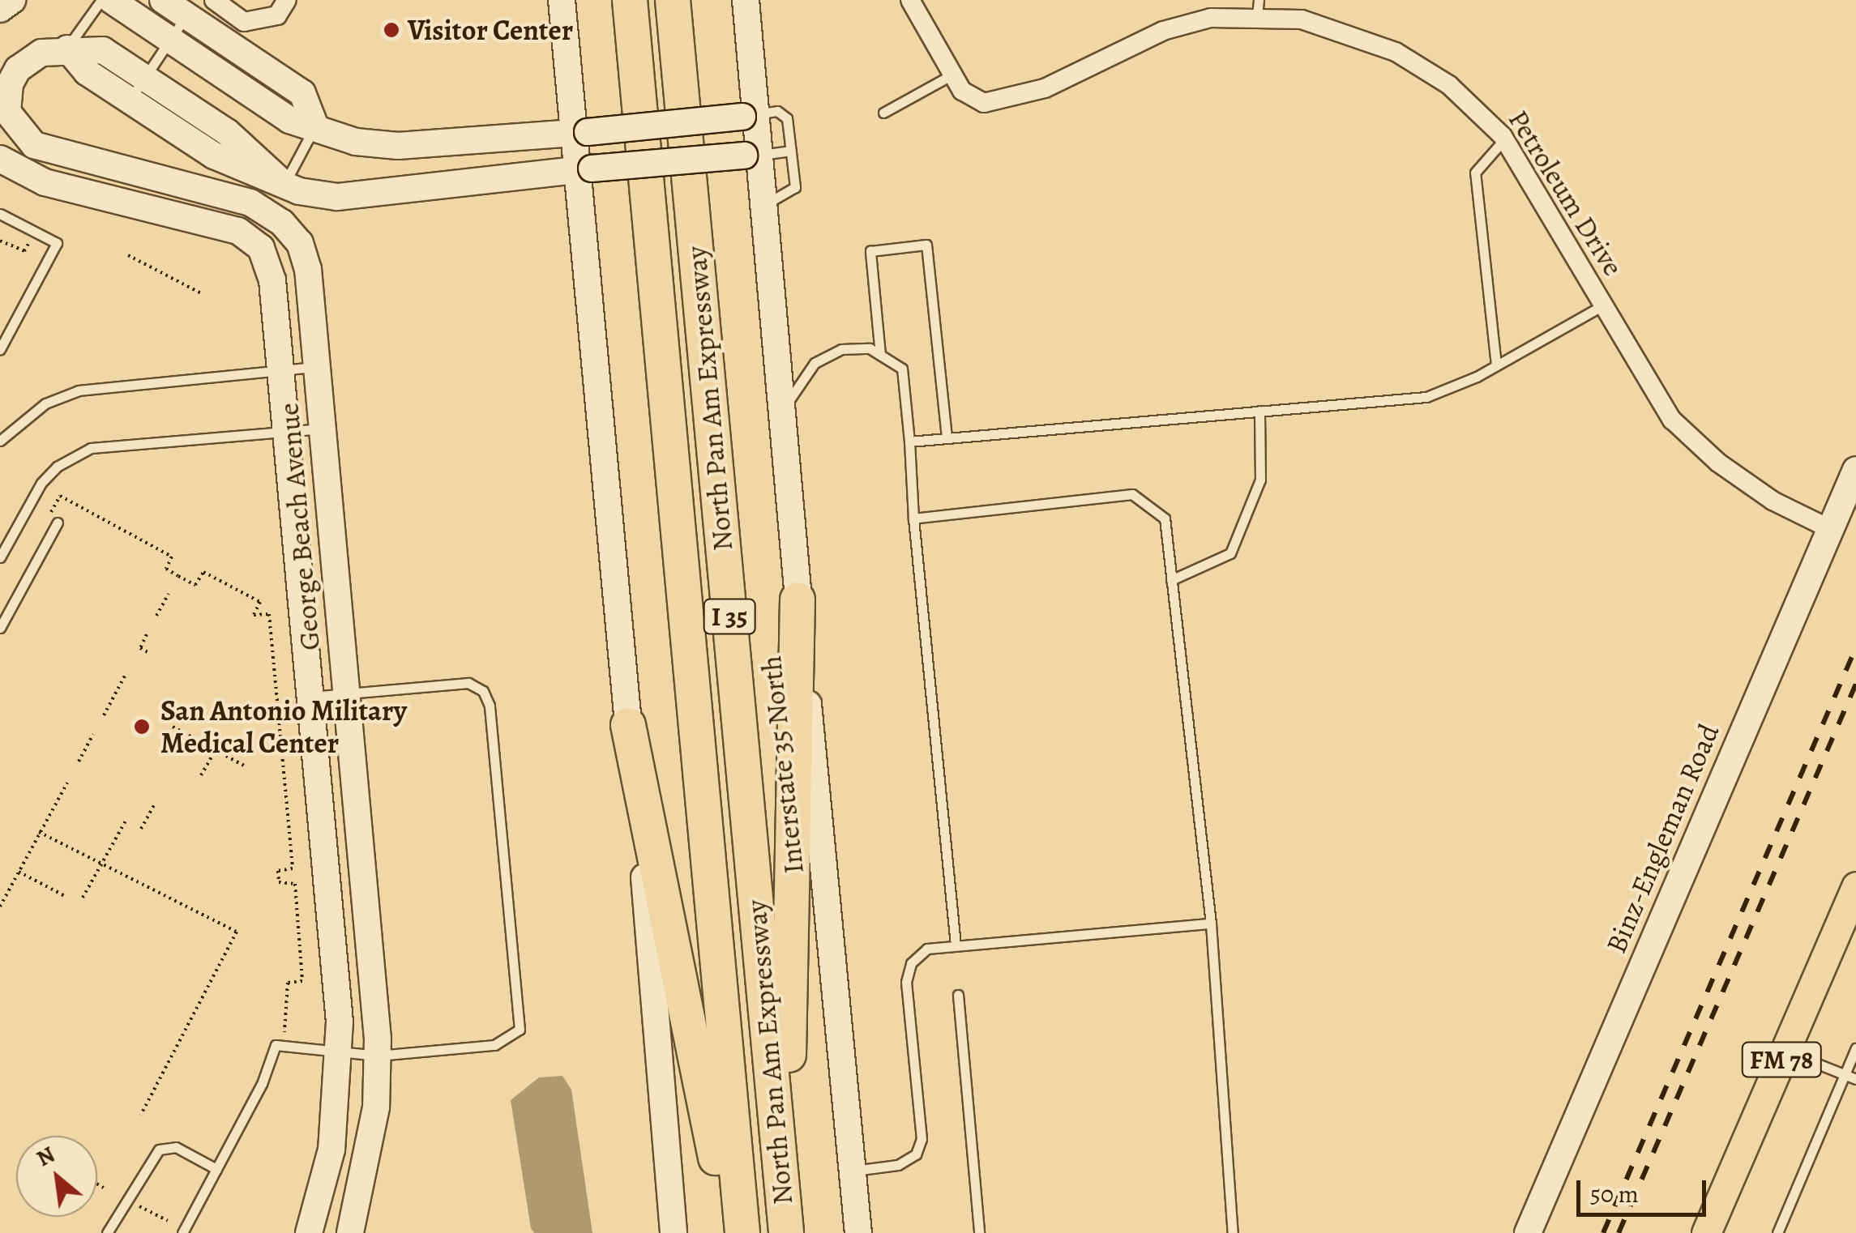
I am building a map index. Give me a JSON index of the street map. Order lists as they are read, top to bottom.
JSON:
{
  "streets": {
    "highway": ["North Pan Am Expressway", "I 35"],
    "main road": ["FM 78"],
    "street": [
      "Petroleum Drive",
      "George Beach Avenue",
      "Interstate 35 North",
      "Binz-Engleman Road"
    ]
  },
  "crossings": [
    ["Petroleum Drive", "Binz-Engleman Road"]
  ],
  "places": ["Visitor Center", "San Antonio Military Medical Center"],
  "scale_bar": "50 m",
  "north": "top left"
}
